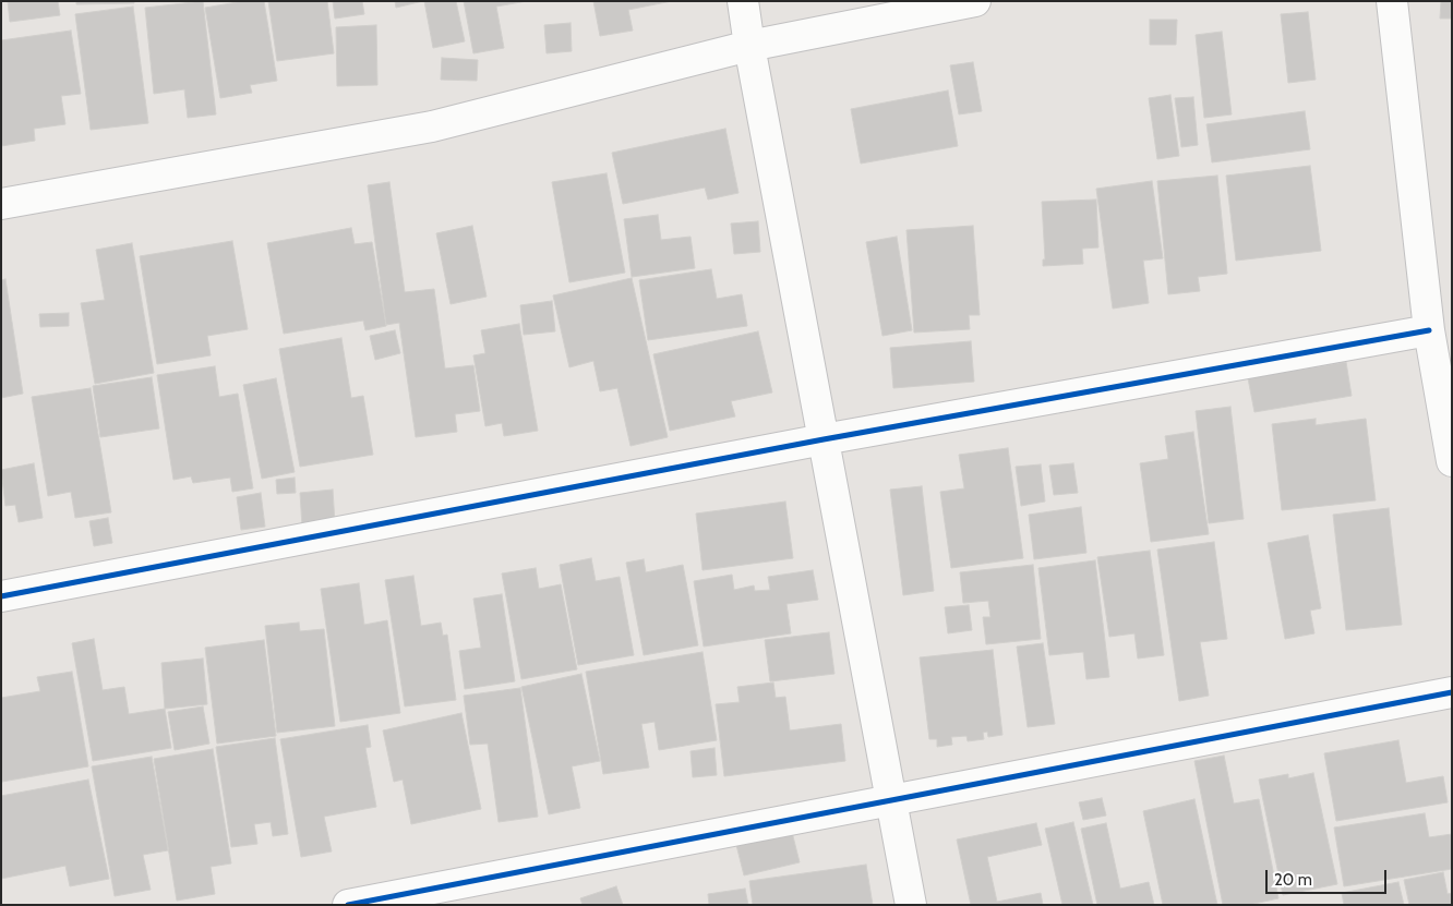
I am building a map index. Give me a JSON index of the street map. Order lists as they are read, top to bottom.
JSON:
{
  "scale_bar": "20 m"
}
